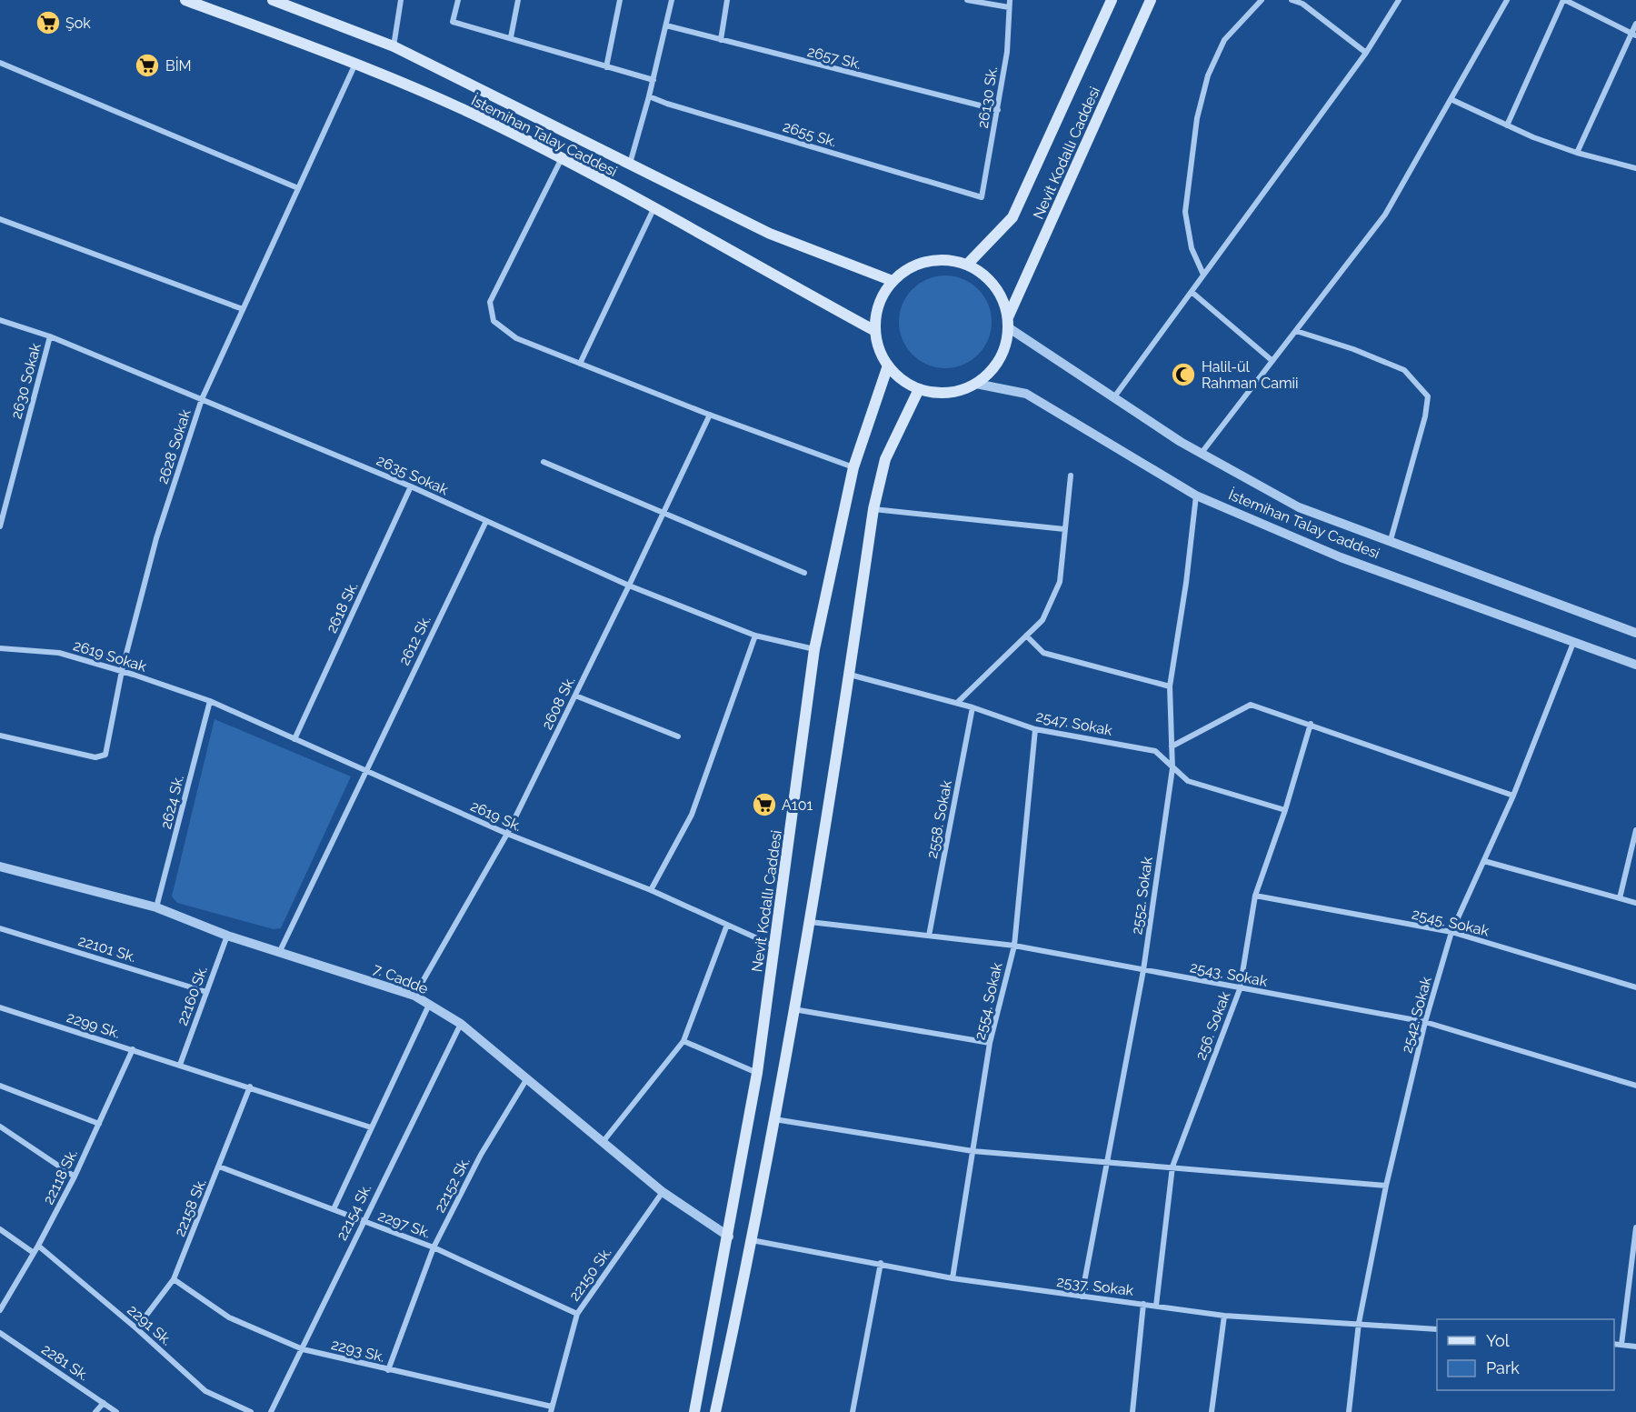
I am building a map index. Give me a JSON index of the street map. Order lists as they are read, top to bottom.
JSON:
{
  "streets": {
    "main road": ["İstemihan Talay Caddesi", "Nevit Kodallı Caddesi"],
    "street": [
      "2657 Sk.",
      "26130 Sk.",
      "2655 Sk.",
      "2630 Sokak",
      "2628 Sokak",
      "2635 Sokak",
      "2618 Sk.",
      "2612 Sk.",
      "2619 Sokak",
      "2608 Sk.",
      "2547. Sokak",
      "2624 Sk.",
      "2619 Sk.",
      "2558. Sokak",
      "2552. Sokak",
      "2545. Sokak",
      "22101 Sk.",
      "2543. Sokak",
      "7. Cadde",
      "22160 Sk.",
      "2554. Sokak",
      "2542. Sokak",
      "2299 Sk.",
      "256. Sokak",
      "22118 Sk.",
      "22152 Sk.",
      "22158 Sk.",
      "22154 Sk.",
      "2297 Sk.",
      "22150 Sk.",
      "2537. Sokak",
      "2291 Sk.",
      "2293 Sk.",
      "2281 Sk."
    ]
  },
  "crossings": [
    ["2657 Sk.", "26130 Sk."],
    ["26130 Sk.", "2655 Sk."],
    ["İstemihan Talay Caddesi", "Nevit Kodallı Caddesi"],
    ["İstemihan Talay Caddesi", "2628 Sokak"],
    ["İstemihan Talay Caddesi", "2552. Sokak"],
    ["İstemihan Talay Caddesi", "2542. Sokak"],
    ["Nevit Kodallı Caddesi", "2635 Sokak"],
    ["Nevit Kodallı Caddesi", "2619 Sk."],
    ["Nevit Kodallı Caddesi", "7. Cadde"],
    ["2630 Sokak", "2635 Sokak"],
    ["2628 Sokak", "2635 Sokak"],
    ["2628 Sokak", "2619 Sokak"],
    ["2635 Sokak", "2618 Sk."],
    ["2635 Sokak", "2612 Sk."],
    ["2635 Sokak", "2608 Sk."],
    ["2618 Sk.", "2619 Sk."],
    ["2612 Sk.", "2619 Sk."],
    ["2612 Sk.", "7. Cadde"],
    ["2619 Sokak", "2624 Sk."],
    ["2619 Sokak", "2619 Sk."],
    ["2608 Sk.", "2619 Sk."],
    ["2608 Sk.", "7. Cadde"],
    ["2547. Sokak", "2558. Sokak"],
    ["2547. Sokak", "2552. Sokak"],
    ["2547. Sokak", "2554. Sokak"],
    ["2547. Sokak", "256. Sokak"],
    ["2624 Sk.", "2619 Sk."],
    ["2624 Sk.", "7. Cadde"],
    ["2558. Sokak", "2543. Sokak"],
    ["2552. Sokak", "2543. Sokak"],
    ["2552. Sokak", "2537. Sokak"],
    ["2545. Sokak", "2542. Sokak"],
    ["2545. Sokak", "256. Sokak"],
    ["22101 Sk.", "22160 Sk."],
    ["2543. Sokak", "2554. Sokak"],
    ["2543. Sokak", "2542. Sokak"],
    ["2543. Sokak", "256. Sokak"],
    ["7. Cadde", "22160 Sk."],
    ["7. Cadde", "22152 Sk."],
    ["7. Cadde", "22154 Sk."],
    ["7. Cadde", "22150 Sk."],
    ["22160 Sk.", "2299 Sk."],
    ["2554. Sokak", "2537. Sokak"],
    ["2542. Sokak", "2537. Sokak"],
    ["2299 Sk.", "22118 Sk."],
    ["2299 Sk.", "22158 Sk."],
    ["256. Sokak", "2537. Sokak"],
    ["22118 Sk.", "2291 Sk."],
    ["22152 Sk.", "2297 Sk."],
    ["22152 Sk.", "2293 Sk."],
    ["22158 Sk.", "2297 Sk."],
    ["22158 Sk.", "2291 Sk."],
    ["22158 Sk.", "2293 Sk."],
    ["22154 Sk.", "2297 Sk."],
    ["22154 Sk.", "2293 Sk."],
    ["2297 Sk.", "22150 Sk."],
    ["22150 Sk.", "2293 Sk."]
  ],
  "places": {
    "supermarket": ["Şok", "BİM", "A101"],
    "mosque": ["Halil-ül Rahman Camii"]
  },
  "legend": ["Yol", "Park"]
}
